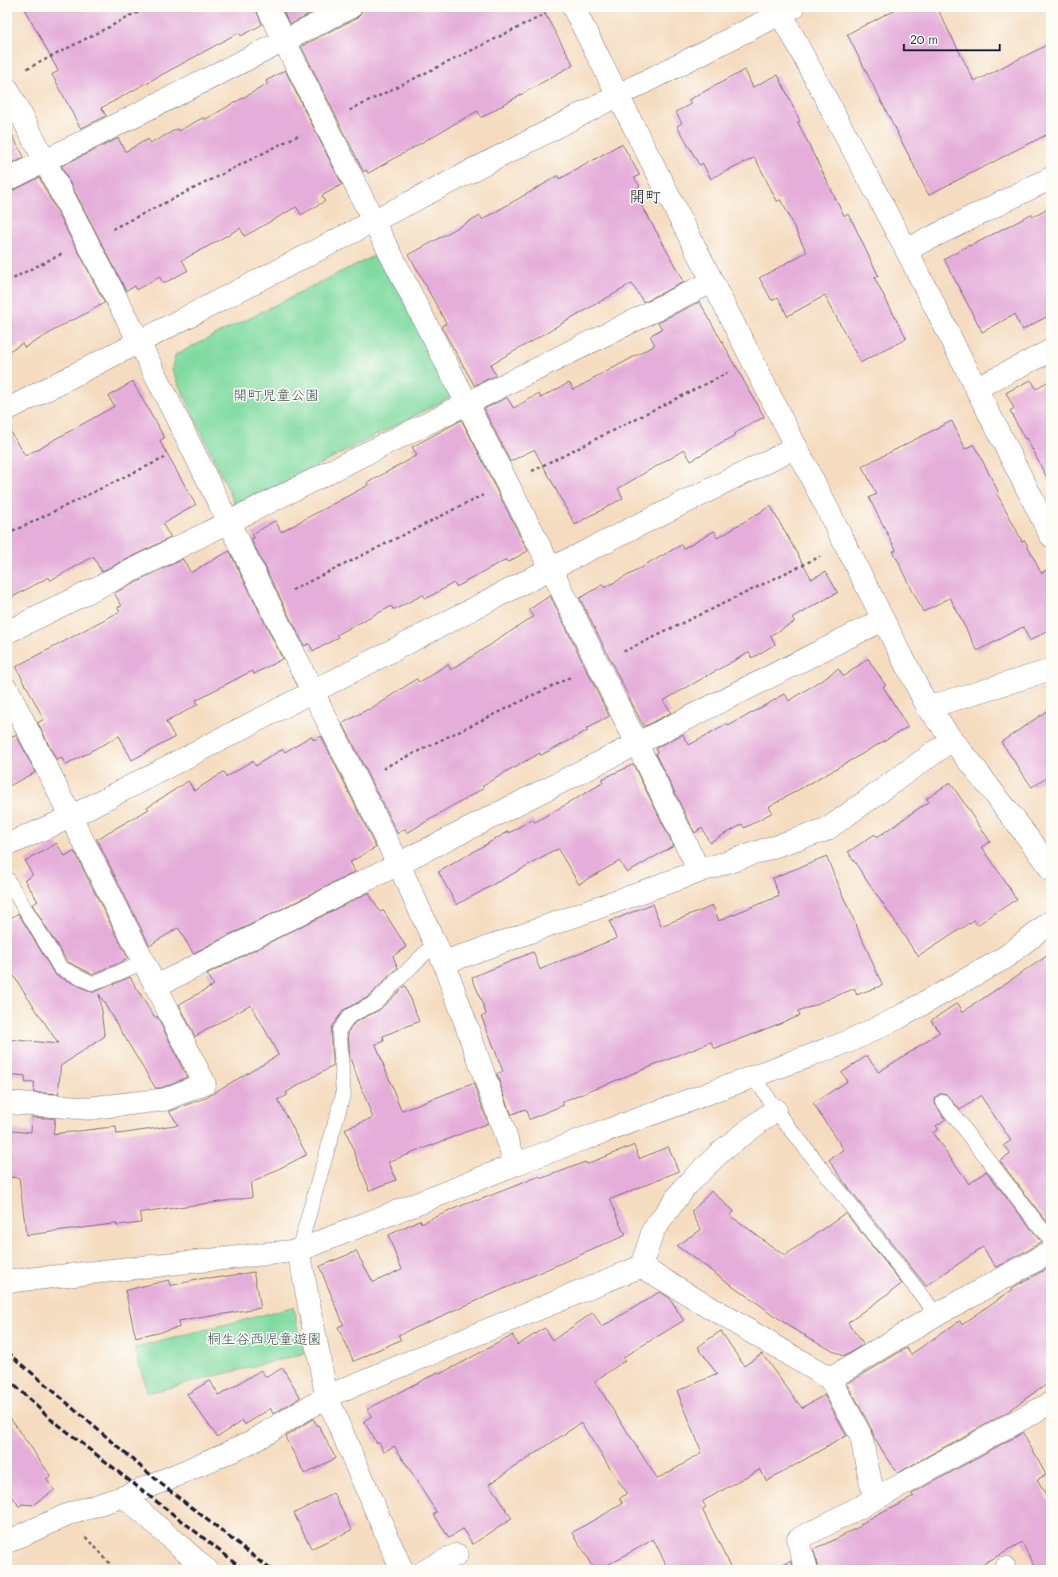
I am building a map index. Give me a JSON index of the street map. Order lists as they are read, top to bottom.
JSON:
{
  "districts": ["開町"],
  "parks": ["開町児童公園", "桐生谷西児童遊園"],
  "scale_bar": "20 m"
}
